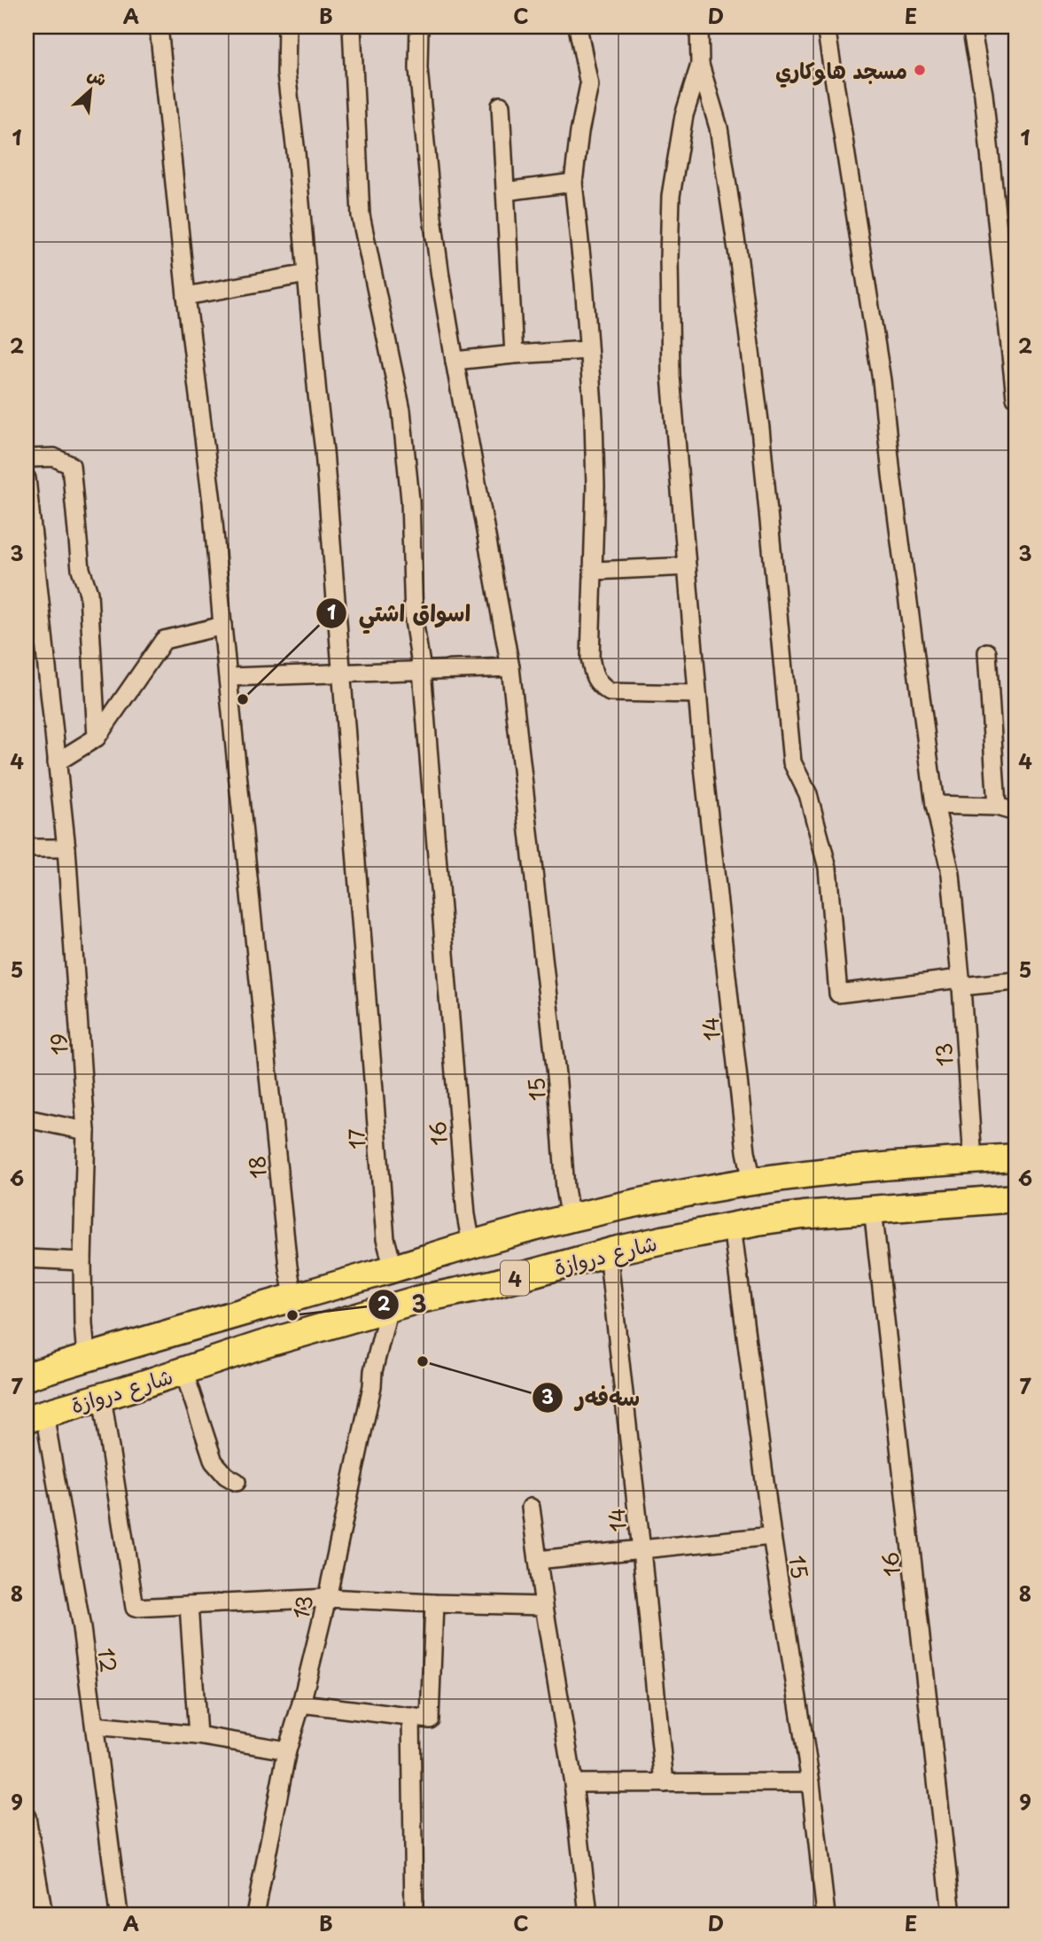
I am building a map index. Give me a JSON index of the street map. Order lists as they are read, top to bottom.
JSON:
{
  "streets": {
    "main road": ["شارع دروازة", "4"],
    "street": [
      "14",
      "19",
      "13",
      "15",
      "16",
      "17",
      "18",
      "12"
    ]
  },
  "crossings": [
    ["14", "شارع دروازة"],
    ["19", "شارع دروازة"],
    ["13", "شارع دروازة"],
    ["15", "شارع دروازة"],
    ["16", "شارع دروازة"],
    ["17", "شارع دروازة"],
    ["18", "شارع دروازة"],
    ["شارع دروازة", "12"]
  ],
  "places": [
    "مسجد هاوكاري",
    "اسواق اشتي",
    "3",
    "سەفەر"
  ],
  "north": "top right",
  "grid": {
    "columns": [
      "A",
      "B",
      "C",
      "D",
      "E"
    ],
    "rows": [
      "1",
      "2",
      "3",
      "4",
      "5",
      "6",
      "7",
      "8",
      "9"
    ]
  }
}
